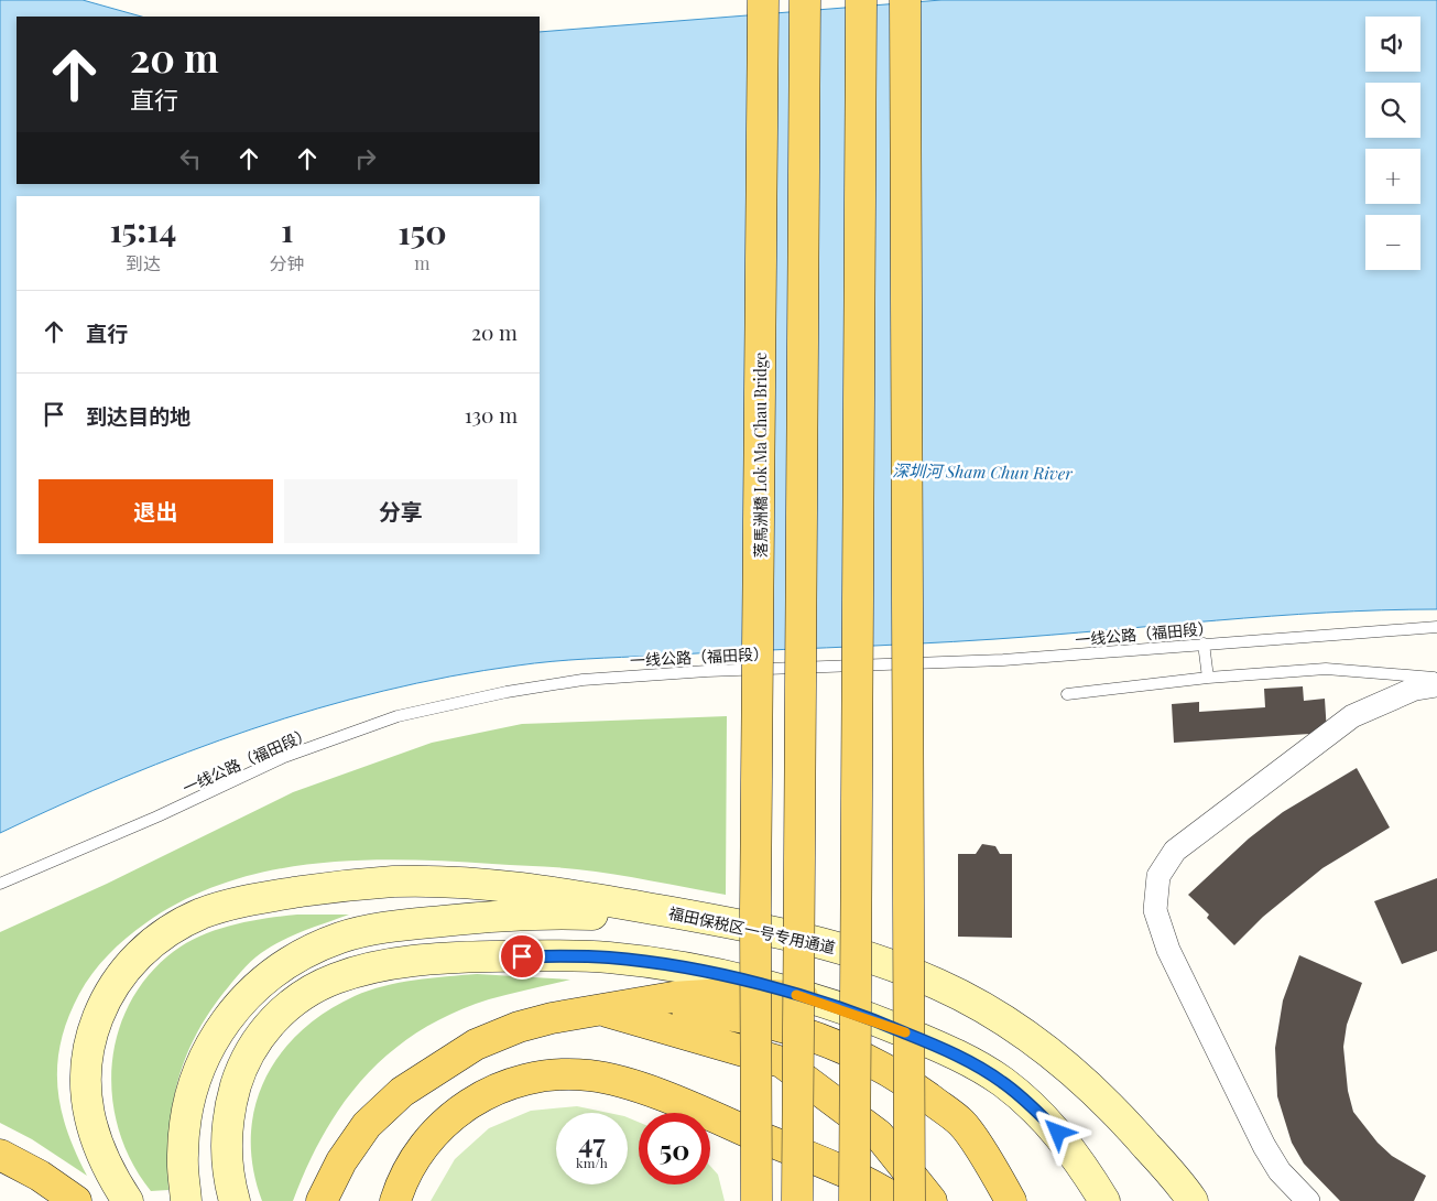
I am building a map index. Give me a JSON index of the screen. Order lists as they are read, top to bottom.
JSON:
{
  "streets": {
    "main road": ["落馬洲橋 Lok Ma Chau Bridge", "福田保税区一号专用通道"],
    "lane": ["一线公路（福田段）"]
  },
  "water": ["深圳河 Sham Chun River"],
  "page": {
    "map_buttons": ["+", "−"],
    "turn": ["20 m", "直行"],
    "eta": [
      "15:14",
      "到达",
      "1",
      "分钟",
      "150",
      "m"
    ],
    "list": [
      {
        "name": "直行",
        "value": "20 m"
      },
      {
        "name": "到达目的地",
        "value": "130 m"
      }
    ],
    "buttons": ["退出", "分享"],
    "speed": "47 km/h",
    "limit": "50"
  }
}
